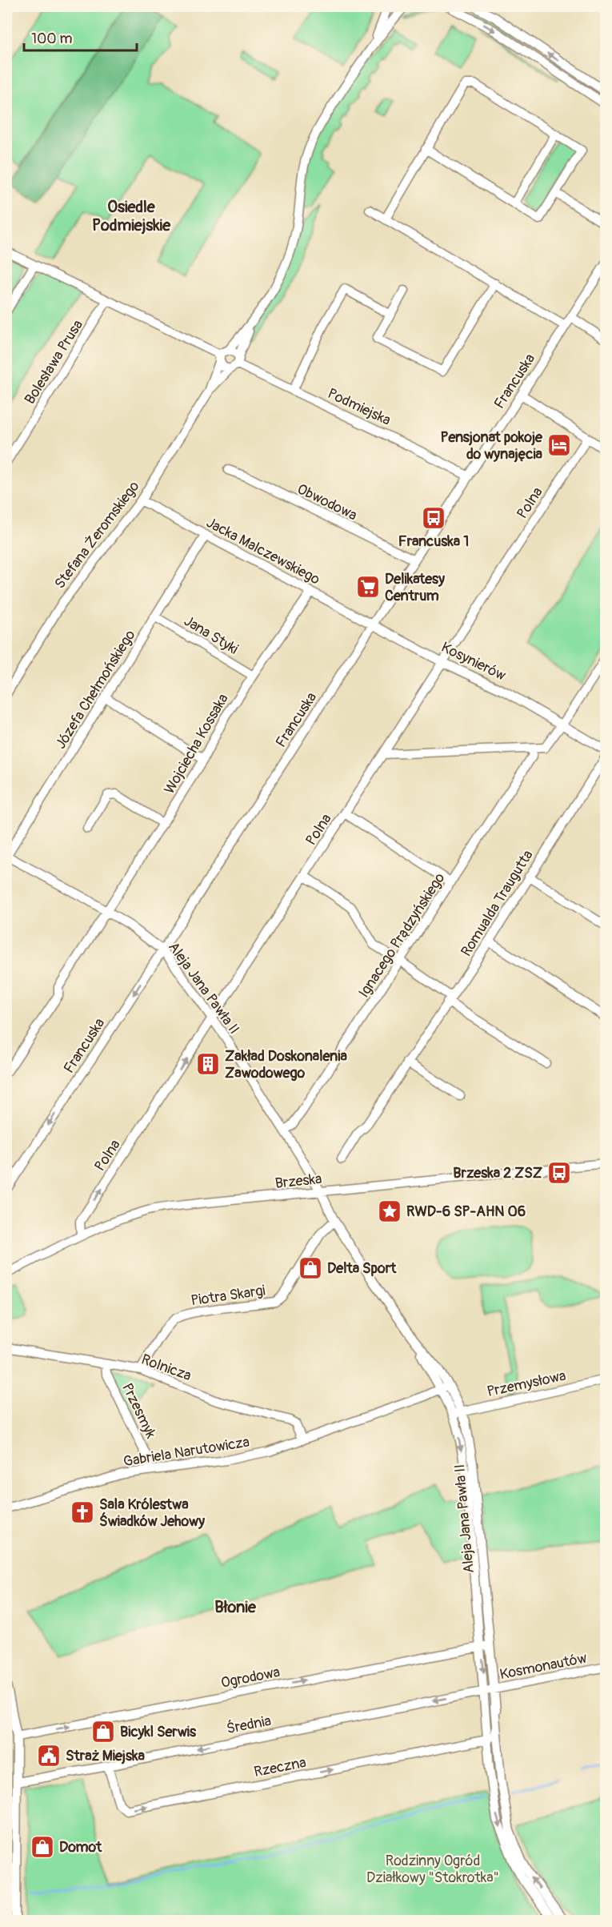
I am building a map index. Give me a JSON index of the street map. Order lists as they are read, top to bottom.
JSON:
{
  "streets": {
    "street": [
      "Bolesława Prusa",
      "Francuska",
      "Podmiejska",
      "Obwodowa",
      "Polna",
      "Stefana Żeromskiego",
      "Jacka Malczewskiego",
      "Jana Styki",
      "Kosynierów",
      "Józefa Chełmońskiego",
      "Wojciecha Kossaka",
      "Romualda Traugutta",
      "Ignacego Prądzyńskiego",
      "Aleja Jana Pawła II",
      "Brzeska",
      "Piotra Skargi",
      "Rolnicza",
      "Przemysłowa",
      "Przesmyk",
      "Gabriela Narutowicza",
      "Kosmonautów",
      "Ogrodowa",
      "Średnia",
      "Rzeczna"
    ]
  },
  "crossings": [
    ["Francuska", "Podmiejska"],
    ["Francuska", "Obwodowa"],
    ["Francuska", "Jacka Malczewskiego"],
    ["Francuska", "Kosynierów"],
    ["Francuska", "Aleja Jana Pawła II"],
    ["Podmiejska", "Stefana Żeromskiego"],
    ["Polna", "Kosynierów"],
    ["Polna", "Aleja Jana Pawła II"],
    ["Polna", "Brzeska"],
    ["Stefana Żeromskiego", "Jacka Malczewskiego"],
    ["Jacka Malczewskiego", "Kosynierów"],
    ["Jacka Malczewskiego", "Józefa Chełmońskiego"],
    ["Jacka Malczewskiego", "Wojciecha Kossaka"],
    ["Jana Styki", "Józefa Chełmońskiego"],
    ["Jana Styki", "Wojciecha Kossaka"],
    ["Józefa Chełmońskiego", "Aleja Jana Pawła II"],
    ["Wojciecha Kossaka", "Aleja Jana Pawła II"],
    ["Ignacego Prądzyńskiego", "Aleja Jana Pawła II"],
    ["Aleja Jana Pawła II", "Brzeska"],
    ["Aleja Jana Pawła II", "Piotra Skargi"],
    ["Aleja Jana Pawła II", "Przemysłowa"],
    ["Aleja Jana Pawła II", "Gabriela Narutowicza"],
    ["Aleja Jana Pawła II", "Kosmonautów"],
    ["Aleja Jana Pawła II", "Ogrodowa"],
    ["Aleja Jana Pawła II", "Średnia"],
    ["Aleja Jana Pawła II", "Rzeczna"],
    ["Piotra Skargi", "Rolnicza"],
    ["Rolnicza", "Przesmyk"],
    ["Rolnicza", "Gabriela Narutowicza"],
    ["Przesmyk", "Gabriela Narutowicza"],
    ["Kosmonautów", "Średnia"],
    ["Średnia", "Rzeczna"]
  ],
  "one_way": ["Ogrodowa", "Średnia", "Rzeczna"],
  "districts": ["Osiedle Podmiejskie", "Błonie"],
  "parks": ["Rodzinny Ogród Działkowy \"Stokrotka\""],
  "places": {
    "hotel": ["Pensjonat pokoje do wynajęcia"],
    "bus stop": ["Francuska 1", "Brzeska 2 ZSZ"],
    "supermarket": ["Delikatesy Centrum"],
    "building": ["Zakład Doskonalenia Zawodowego"],
    "place": ["RWD-6 SP-AHN 06"],
    "shop": ["Delta Sport", "Bicykl Serwis", "Domot"],
    "church": ["Sala Królestwa Świadków Jehowy"],
    "public building": ["Straż Miejska"]
  },
  "scale_bar": "100 m"
}
